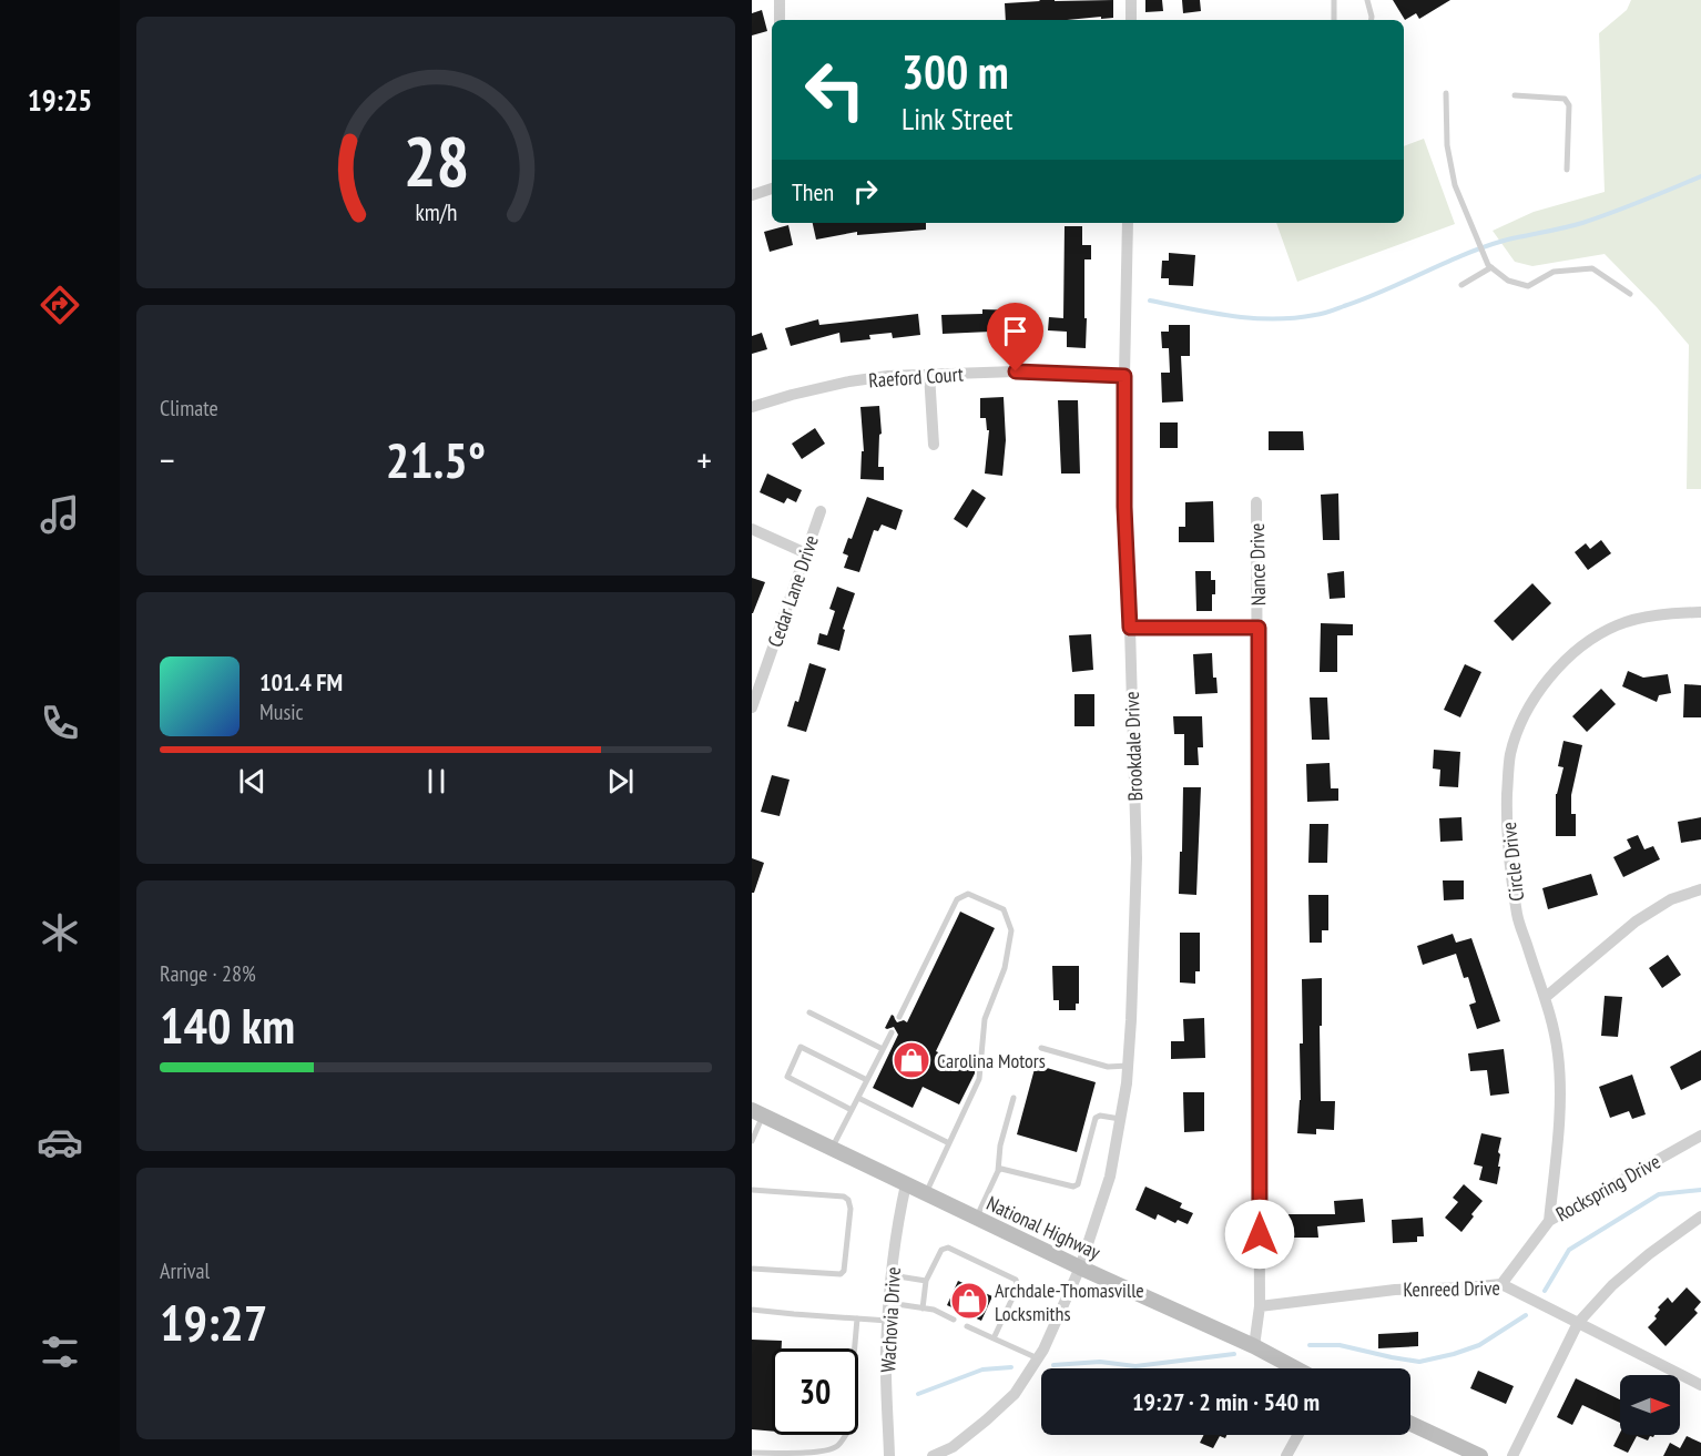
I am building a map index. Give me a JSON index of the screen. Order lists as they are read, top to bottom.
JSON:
{
  "streets": {
    "main road": ["National Highway"],
    "street": [
      "Raeford Court",
      "Nance Drive",
      "Cedar Lane Drive",
      "Brookdale Drive",
      "Circle Drive",
      "Rockspring Drive",
      "Kenreed Drive",
      "Wachovia Drive"
    ]
  },
  "crossings": [
    ["Raeford Court", "Brookdale Drive"],
    ["Nance Drive", "Kenreed Drive"],
    ["Brookdale Drive", "National Highway"],
    ["Circle Drive", "Rockspring Drive"],
    ["Rockspring Drive", "Kenreed Drive"],
    ["National Highway", "Wachovia Drive"]
  ],
  "places": {
    "shop": ["Carolina Motors", "Archdale-Thomasville Locksmiths"]
  },
  "north": "right",
  "page": {
    "tabs": "19:25",
    "turn": ["300 m", "Link Street"],
    "then": "Then",
    "tile": [
      "Climate",
      ["Range · 28%", "140 km"],
      ["Arrival", "19:27"]
    ],
    "heat": ["−", "21.5°", "+"],
    "song": ["101.4 FM", "Music"],
    "limit": "30",
    "trip": "19:27 · 2 min · 540 m",
    "gauge": ["28", "km/h"]
  }
}
